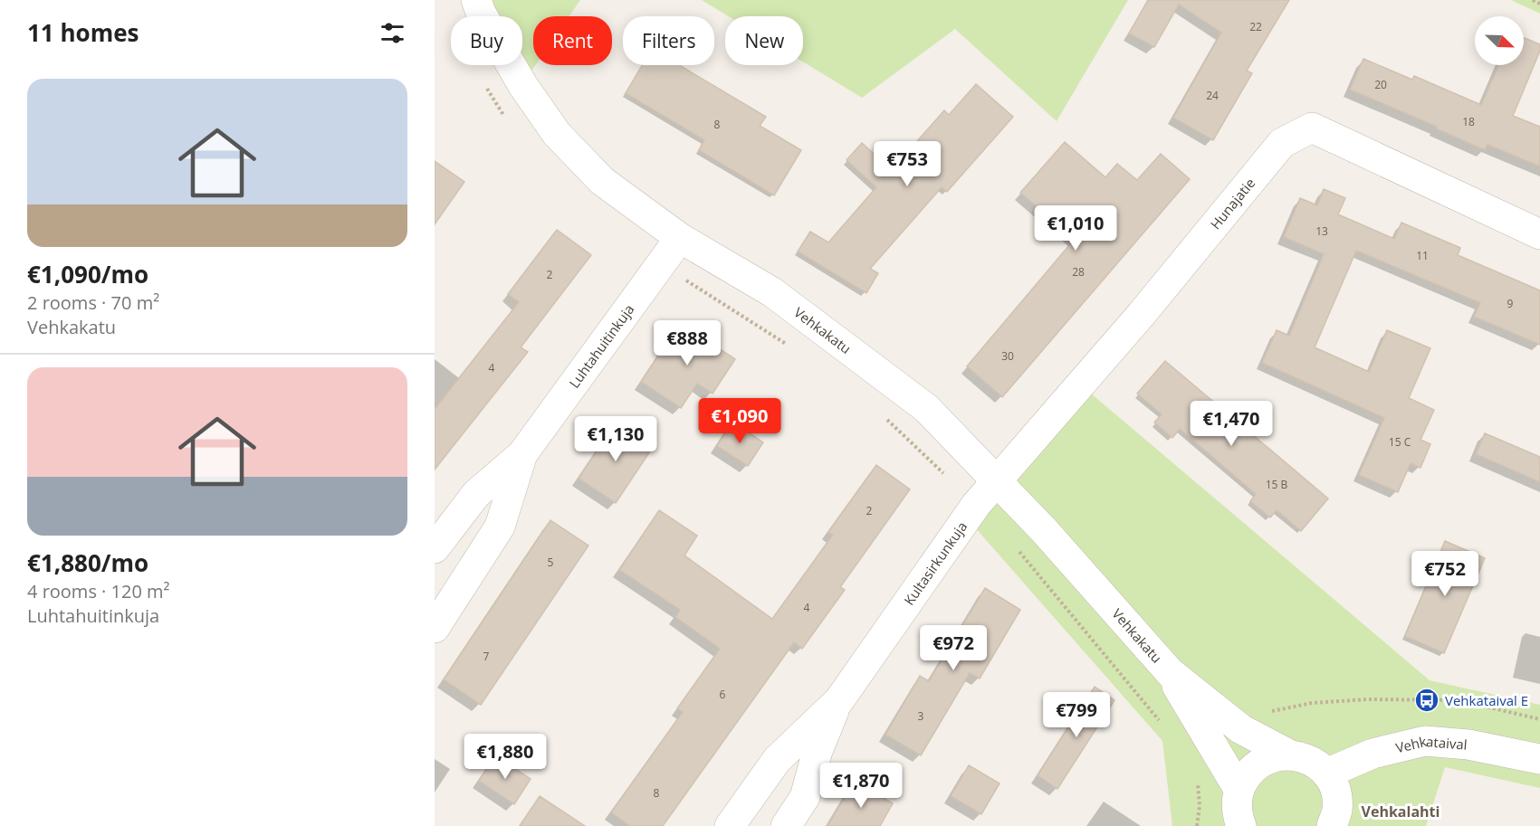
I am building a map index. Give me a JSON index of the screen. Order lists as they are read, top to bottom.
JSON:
{
  "streets": {
    "street": [
      "Hunajatie",
      "Vehkakatu",
      "Luhtahuitinkuja",
      "Kultasirkunkuja",
      "Vehkataival"
    ]
  },
  "crossings": [
    ["Hunajatie", "Vehkakatu"],
    ["Hunajatie", "Kultasirkunkuja"],
    ["Vehkakatu", "Luhtahuitinkuja"],
    ["Vehkakatu", "Kultasirkunkuja"],
    ["Vehkakatu", "Vehkataival"]
  ],
  "districts": ["Vehkalahti"],
  "places": {
    "bus stop": ["Vehkataival E"]
  },
  "house_numbers": [
    "22",
    "20",
    "24",
    "18",
    "8",
    "13",
    "11",
    "28",
    "2",
    "9",
    "30",
    "4",
    "15 C",
    "15 B",
    "2",
    "5",
    "4",
    "7",
    "6",
    "3",
    "8"
  ],
  "north": "bottom right",
  "page": {
    "heading": "11 homes",
    "chip": [
      "Buy",
      "Rent",
      "Filters",
      "New"
    ],
    "list": [
      {
        "name": "€1,090/mo",
        "note": "2 rooms · 70 m² · Vehkakatu"
      },
      {
        "name": "€1,880/mo",
        "note": "4 rooms · 120 m² · Luhtahuitinkuja"
      }
    ],
    "price": [
      "€753",
      "€1,010",
      "€888",
      "€1,090",
      "€1,470",
      "€1,130",
      "€752",
      "€972",
      "€799",
      "€1,880",
      "€1,870"
    ]
  }
}
